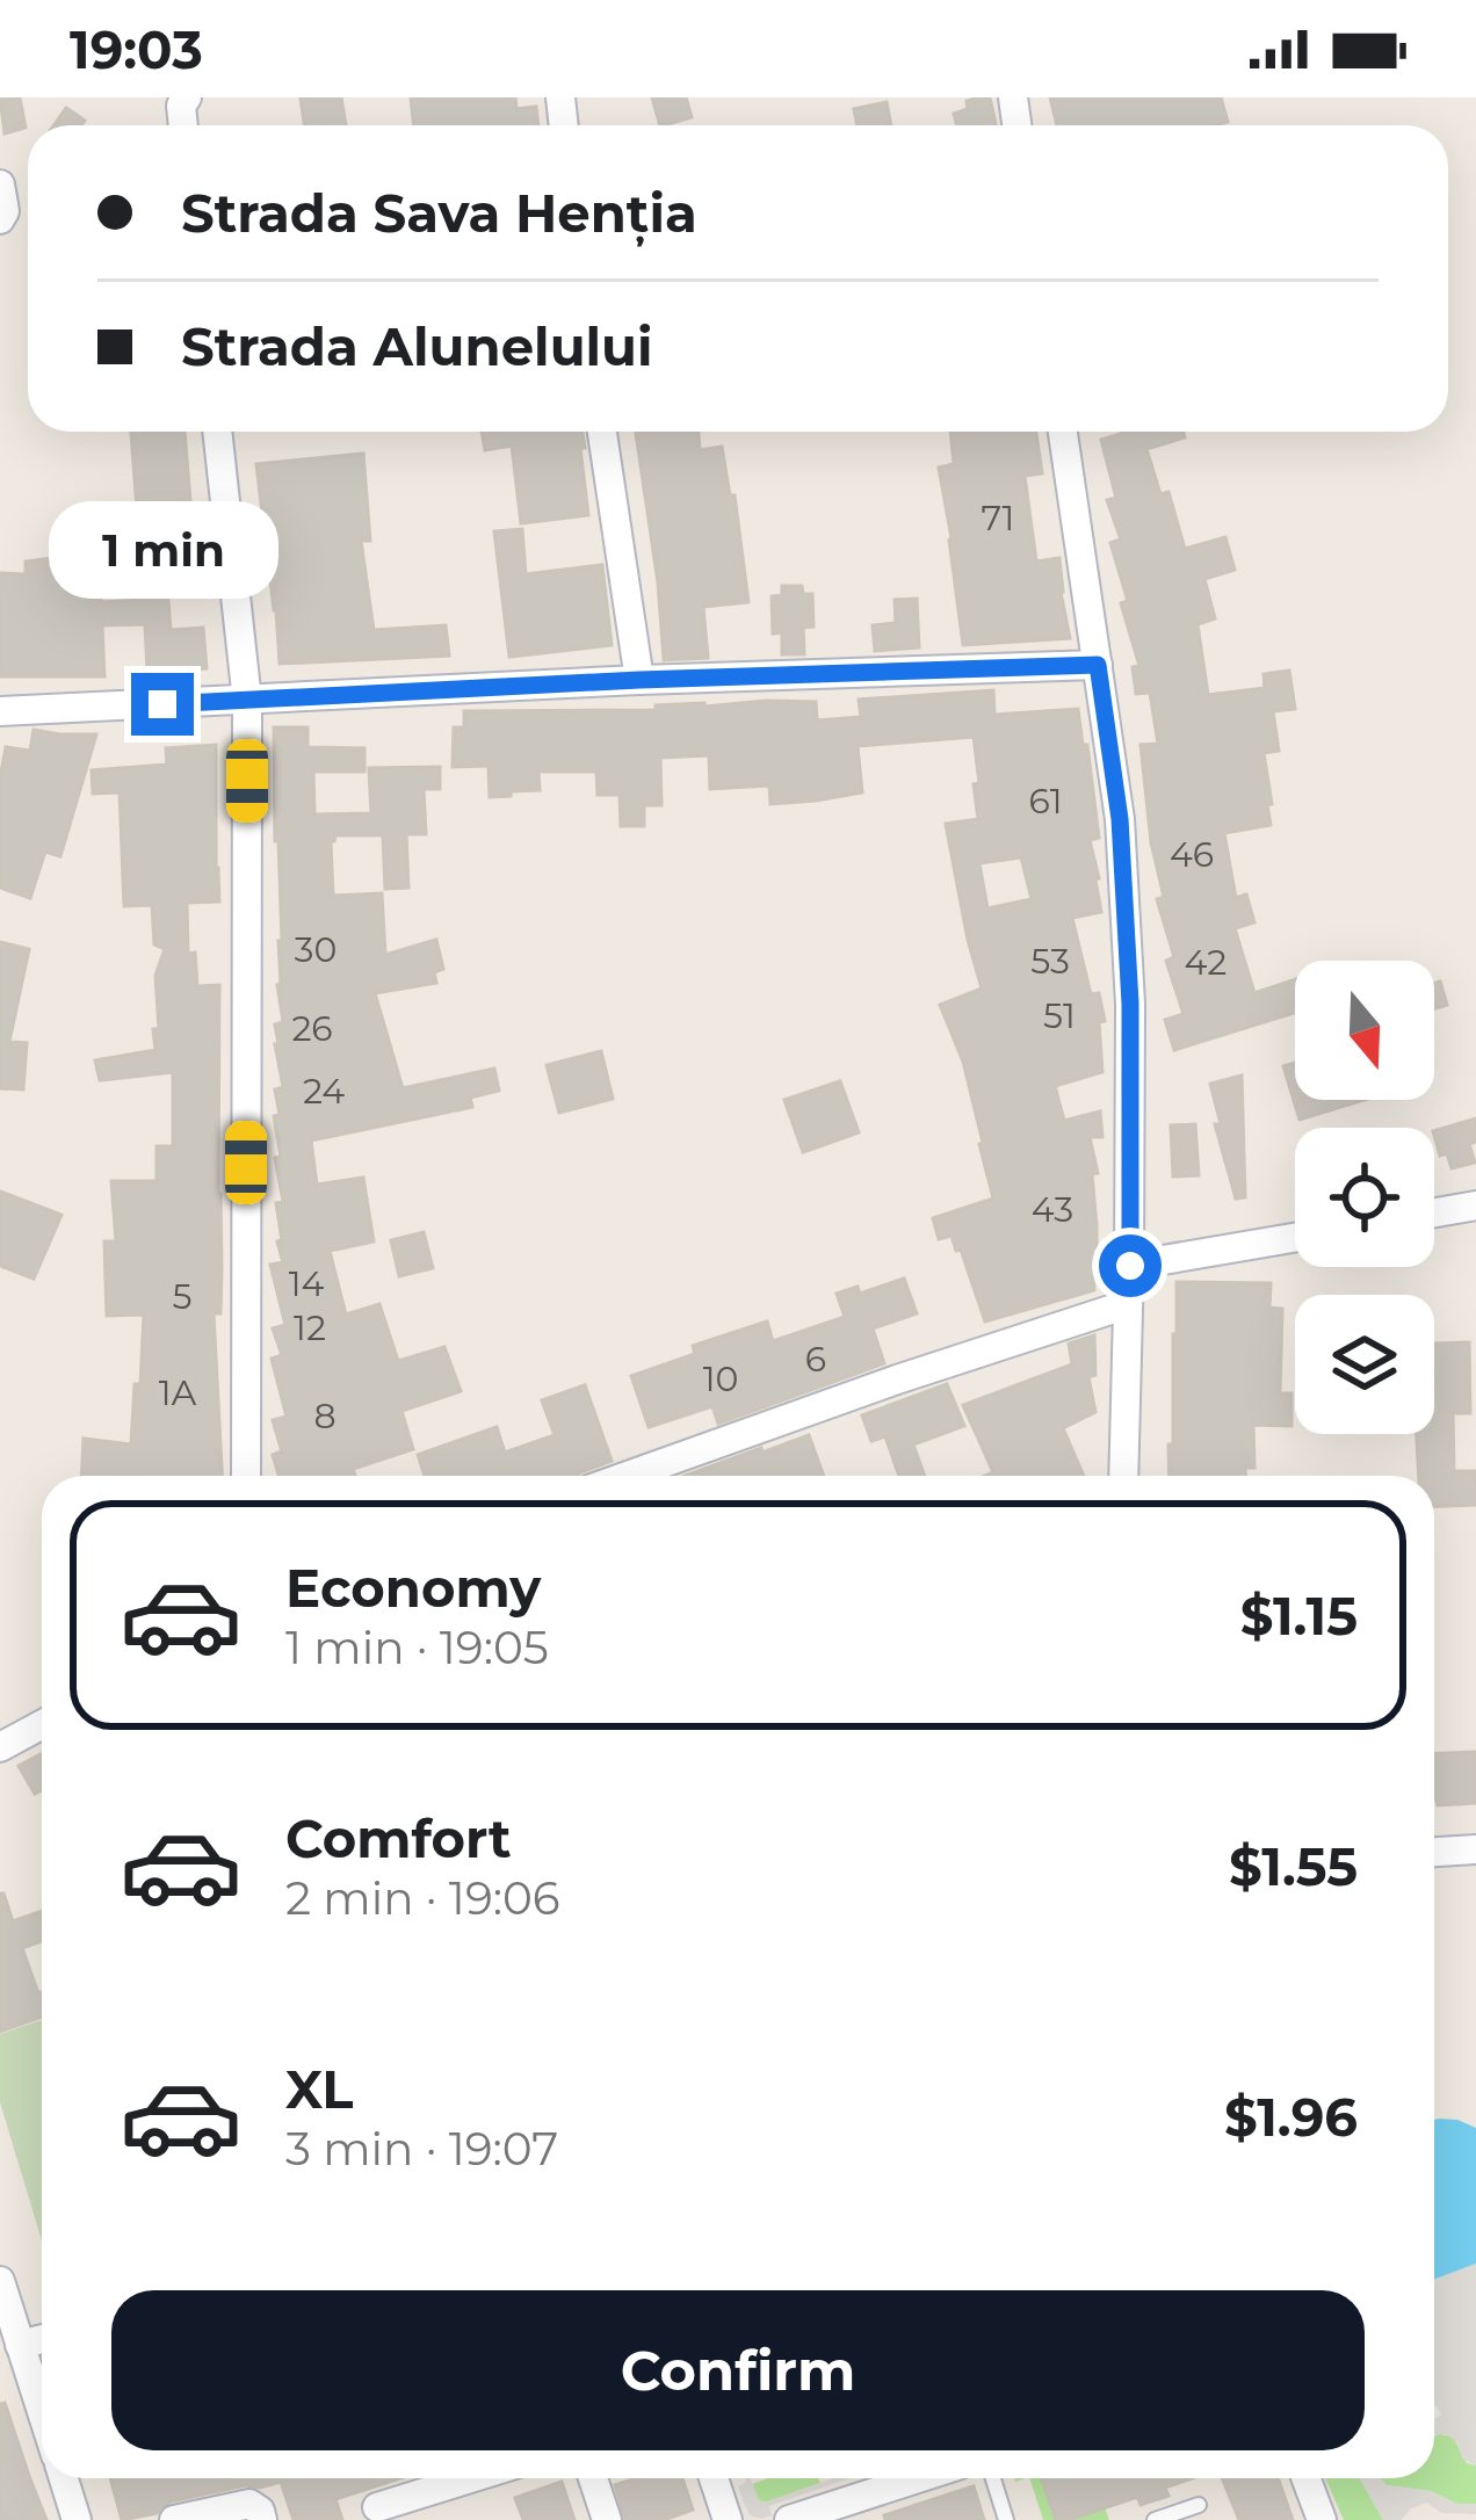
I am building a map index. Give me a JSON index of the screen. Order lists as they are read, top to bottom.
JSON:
{
  "house_numbers": [
    "71",
    "61",
    "46",
    "30",
    "53",
    "42",
    "51",
    "26",
    "24",
    "43",
    "14",
    "5",
    "12",
    "6",
    "10",
    "1A",
    "8"
  ],
  "north": "bottom",
  "page": {
    "status": "19:03",
    "banner": ["Strada Sava Henția", "Strada Alunelului"],
    "bubble": "1 min",
    "list": [
      {
        "name": "Economy",
        "note": "1 min · 19:05",
        "value": "$1.15"
      },
      {
        "name": "Comfort",
        "note": "2 min · 19:06",
        "value": "$1.55"
      },
      {
        "name": "XL",
        "note": "3 min · 19:07",
        "value": "$1.96"
      }
    ],
    "buttons": "Confirm"
  }
}
